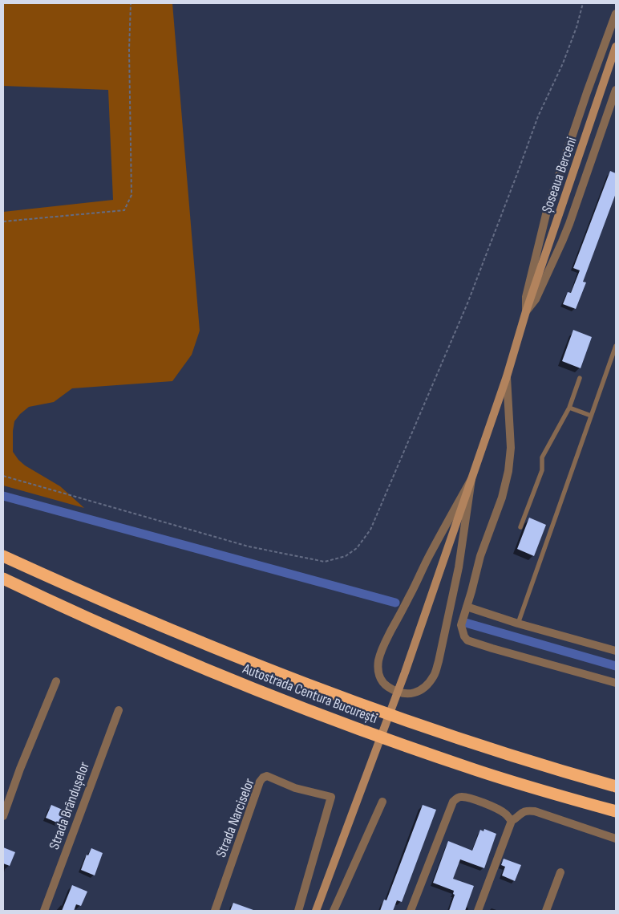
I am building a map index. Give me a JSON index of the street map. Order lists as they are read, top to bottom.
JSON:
{
  "streets": {
    "highway": ["Autostrada Centura București"],
    "main road": ["Șoseaua Berceni"],
    "street": ["Strada Brândușelor", "Strada Narciselor"]
  }
}
